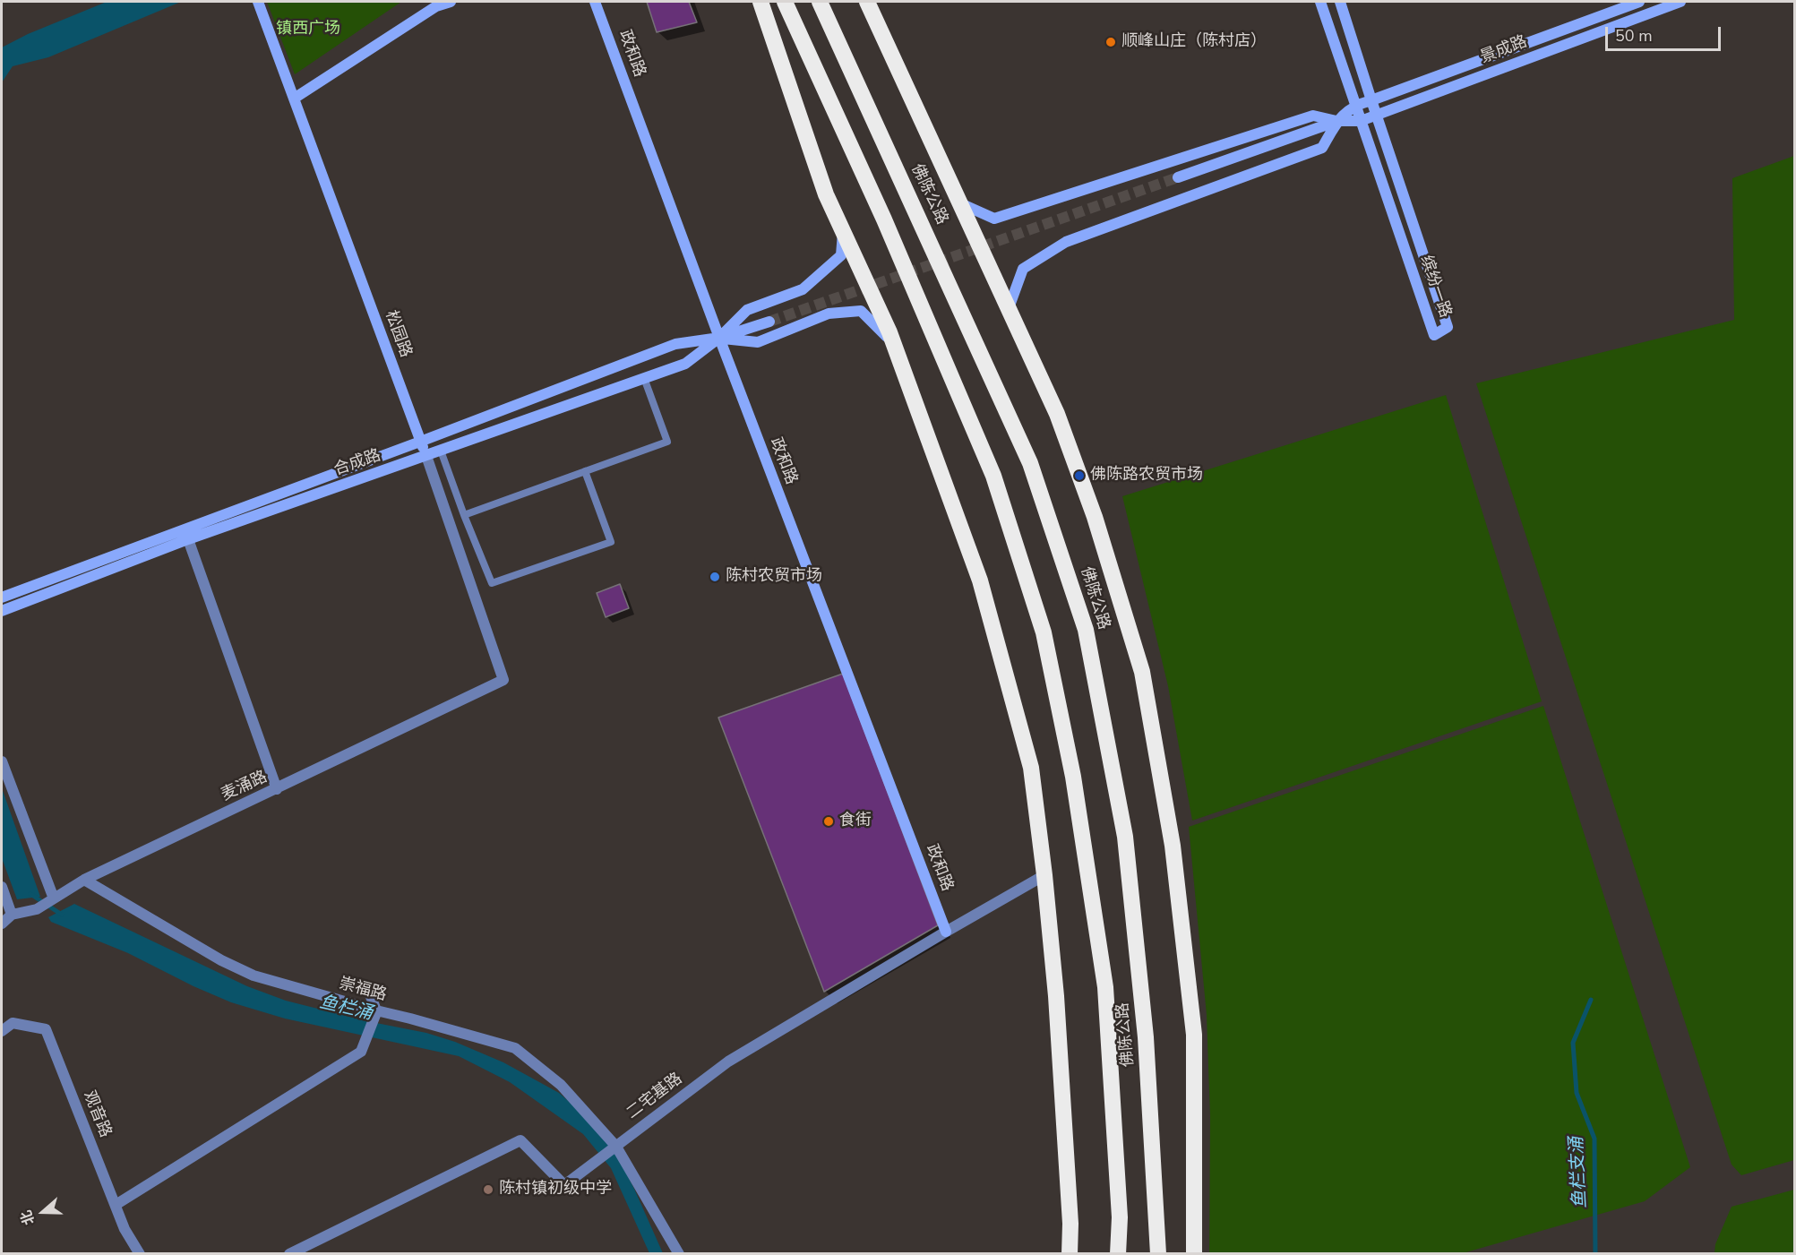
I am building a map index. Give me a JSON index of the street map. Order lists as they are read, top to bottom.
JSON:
{
  "streets": {
    "highway": ["佛陈公路"],
    "main road": [
      "景成路",
      "政和路",
      "缤纷一路",
      "松园路",
      "合成路"
    ],
    "street": [
      "麦涌路",
      "崇福路",
      "二宅基路",
      "观音路"
    ]
  },
  "crossings": [
    ["景成路", "缤纷一路"],
    ["政和路", "合成路"],
    ["政和路", "二宅基路"],
    ["松园路", "合成路"],
    ["松园路", "麦涌路"],
    ["麦涌路", "崇福路"],
    ["崇福路", "二宅基路"]
  ],
  "water": ["鱼栏涌", "鱼栏支涌"],
  "parks": ["镇西广场"],
  "places": [
    "顺峰山庄（陈村店）",
    "佛陈路农贸市场",
    "陈村农贸市场",
    "食街",
    "陈村镇初级中学"
  ],
  "scale_bar": "50 m",
  "north": "left"
}
